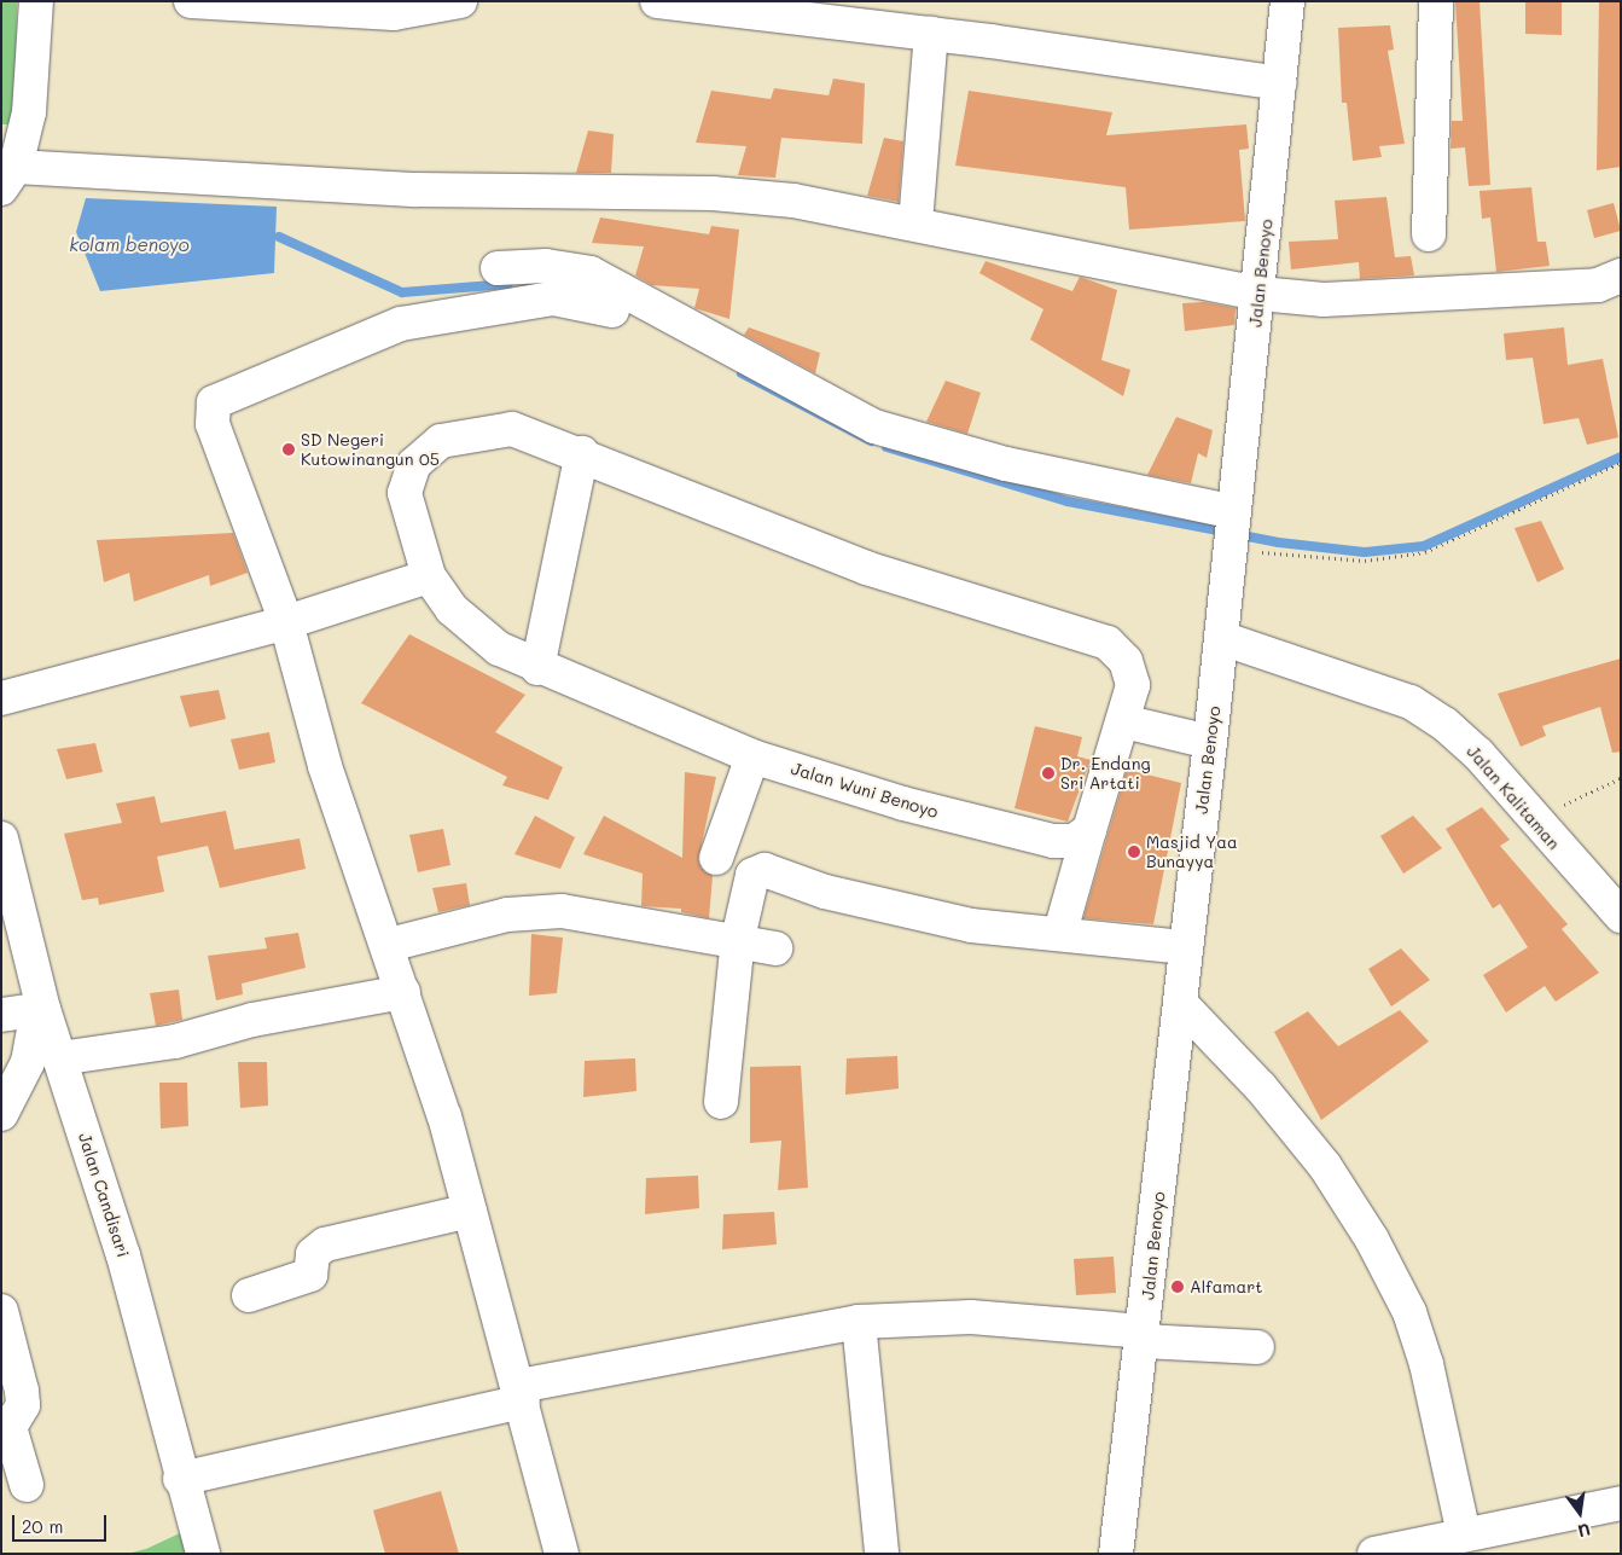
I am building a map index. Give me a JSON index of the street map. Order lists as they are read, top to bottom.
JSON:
{
  "streets": {
    "street": [
      "Jalan Benoyo",
      "Jalan Wuni Benoyo",
      "Jalan Kalitaman",
      "Jalan Candisari"
    ]
  },
  "crossings": [
    ["Jalan Benoyo", "Jalan Kalitaman"]
  ],
  "water": ["kolam benoyo"],
  "places": [
    "SD Negeri Kutowinangun 05",
    "Dr. Endang Sri Artati",
    "Masjid Yaa Bunayya",
    "Alfamart"
  ],
  "scale_bar": "20 m",
  "north": "bottom"
}
